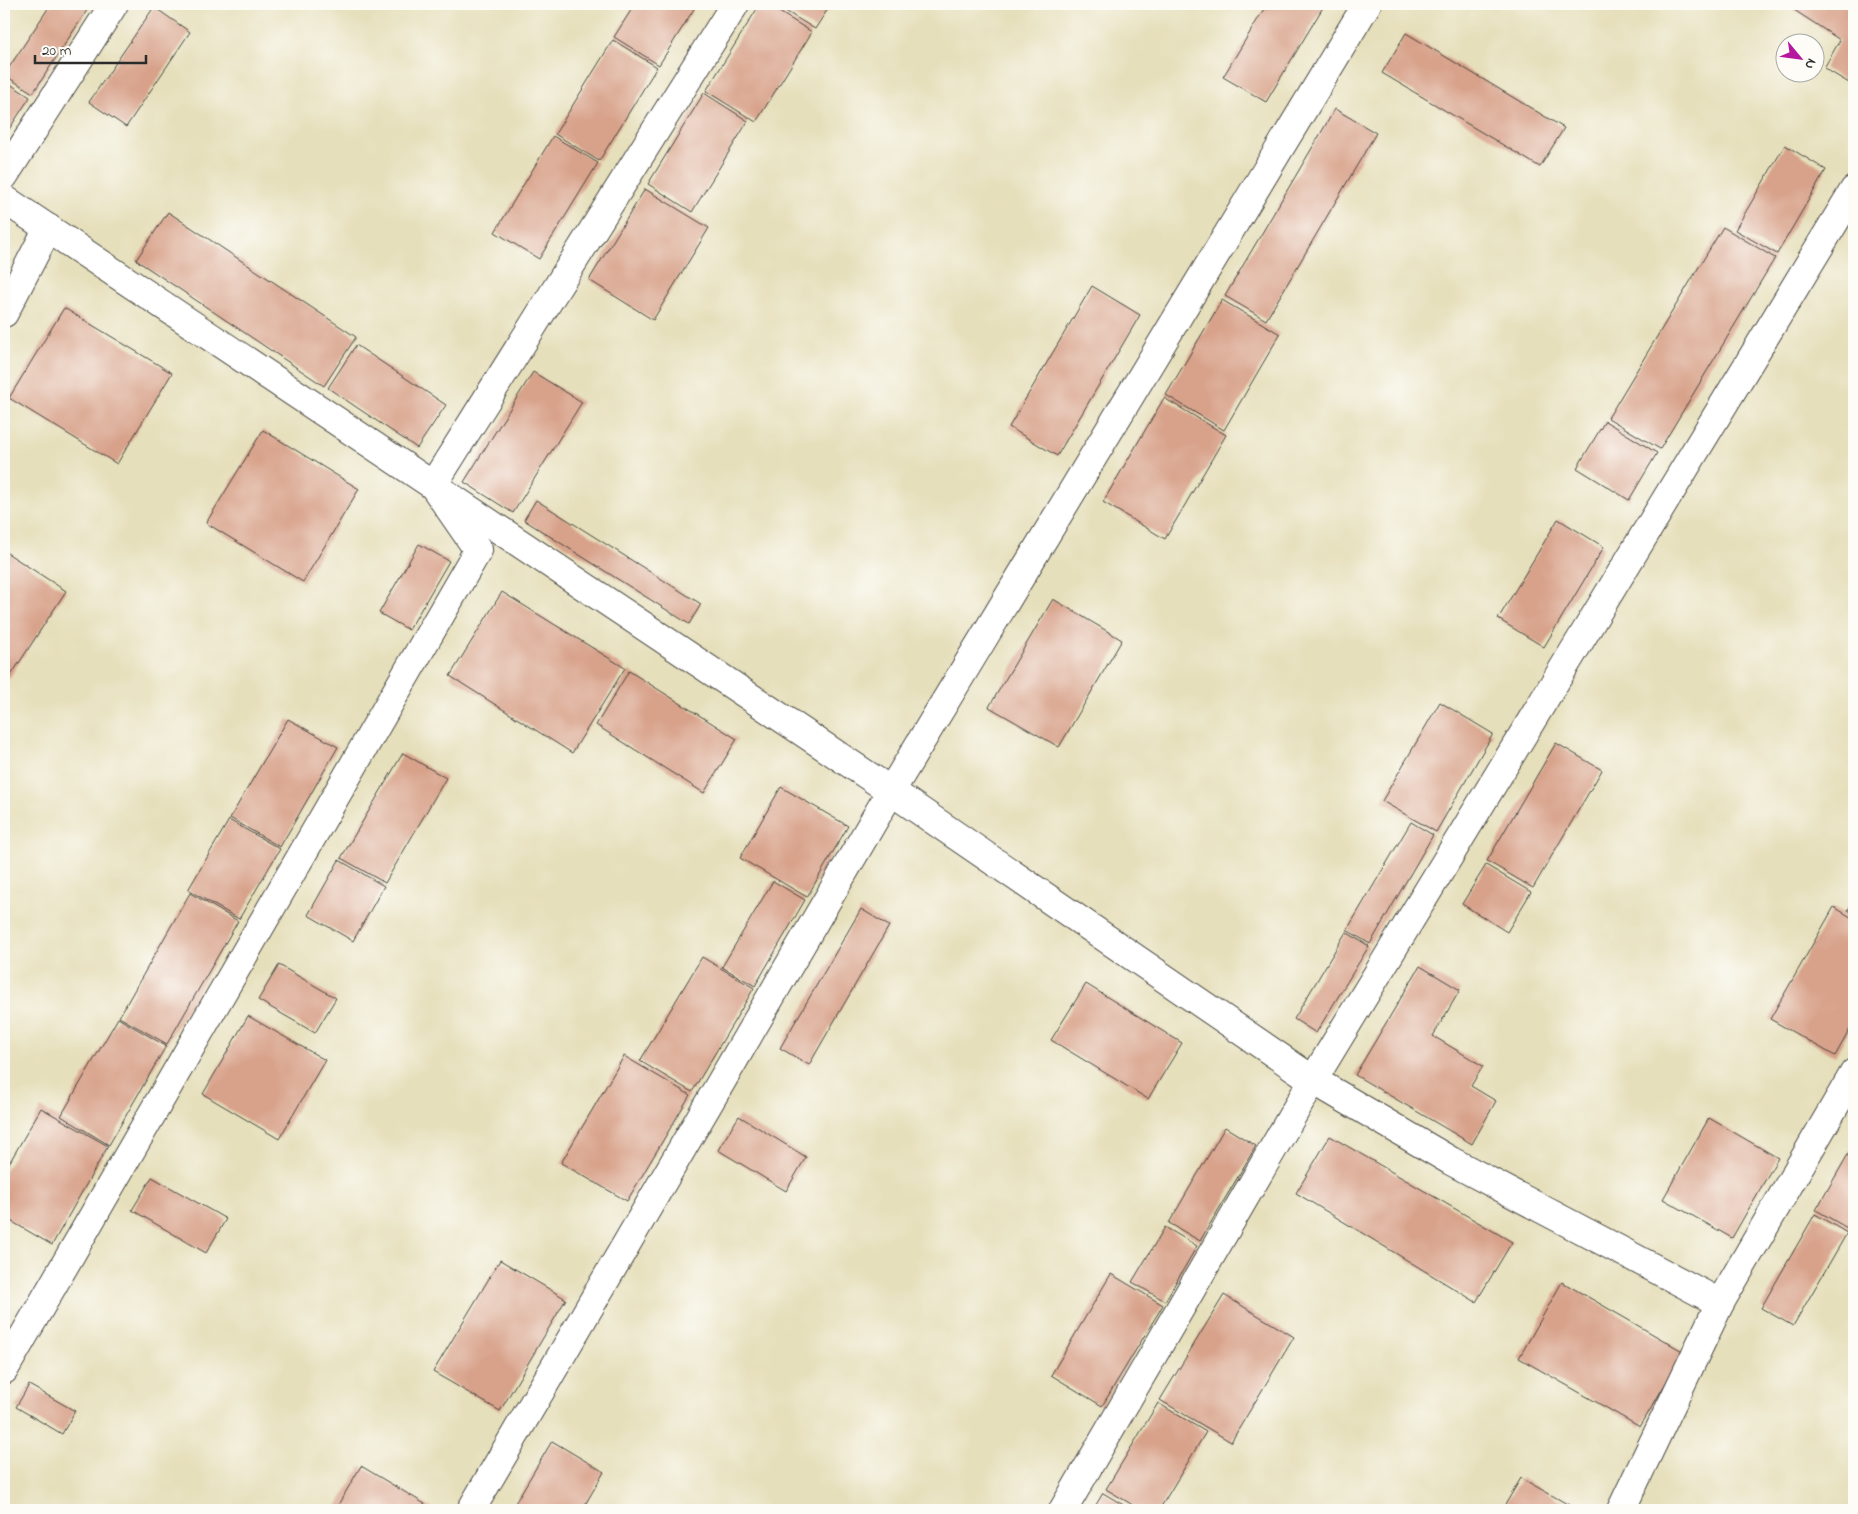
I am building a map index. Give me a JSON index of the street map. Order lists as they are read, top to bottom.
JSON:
{
  "scale_bar": "20 m",
  "north": "bottom right"
}
